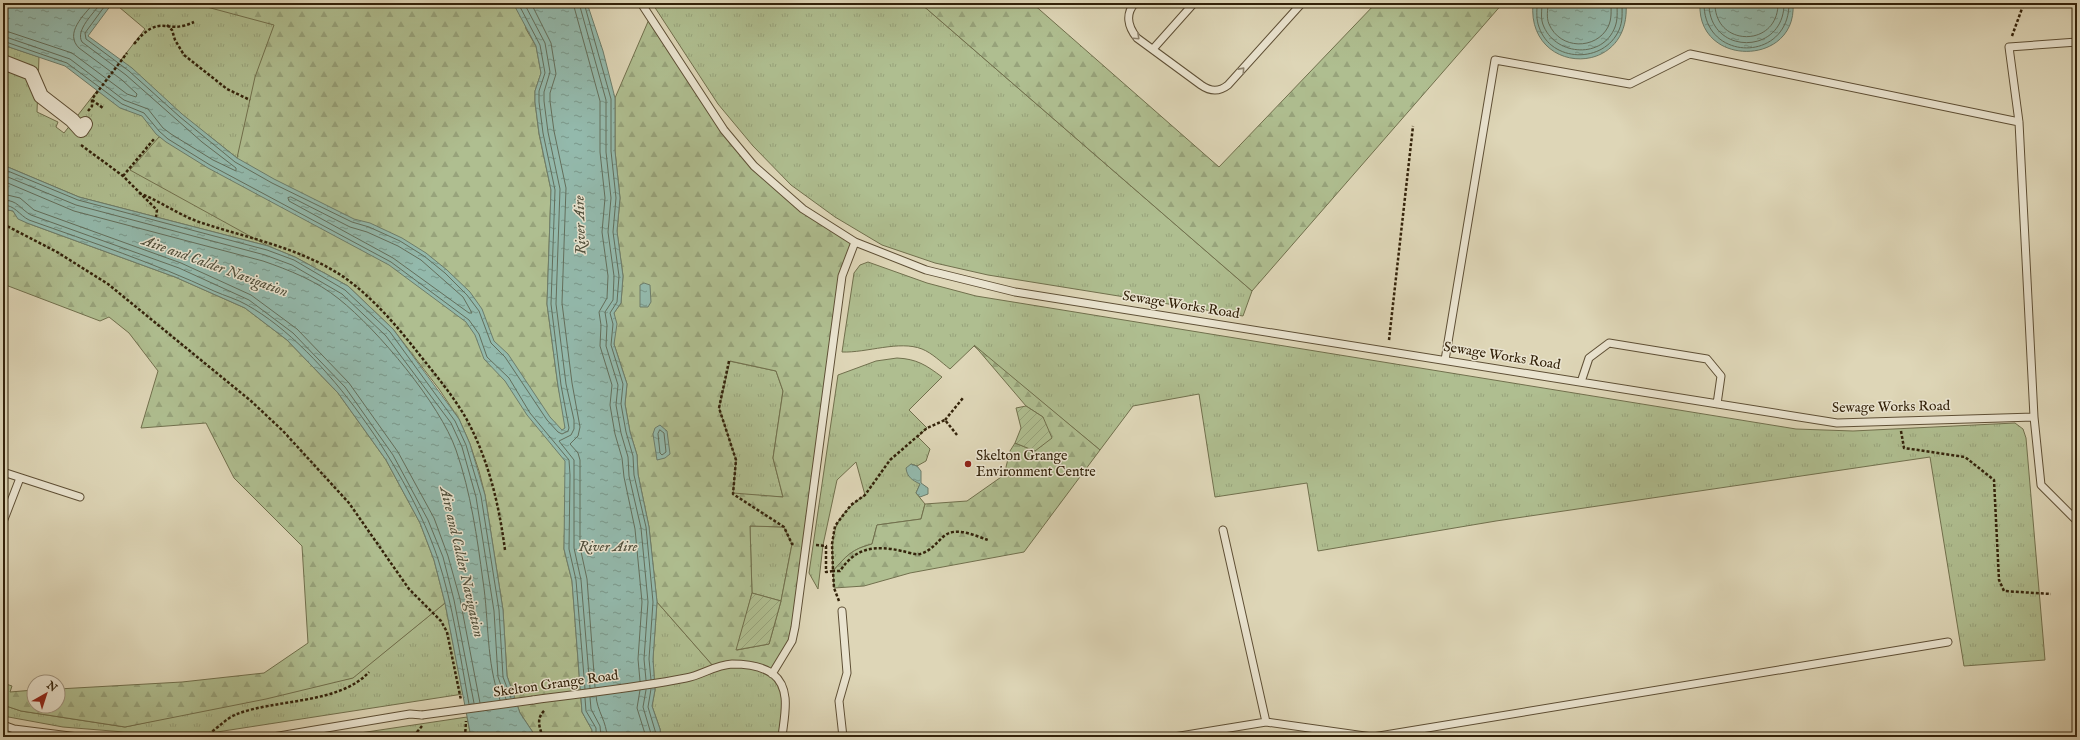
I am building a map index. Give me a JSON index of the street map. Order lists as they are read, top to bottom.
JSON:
{
  "streets": {
    "lane": ["Sewage Works Road", "Skelton Grange Road"]
  },
  "water": ["River Aire", "Aire and Calder Navigation"],
  "places": ["Skelton Grange Environment Centre"],
  "north": "top right"
}
